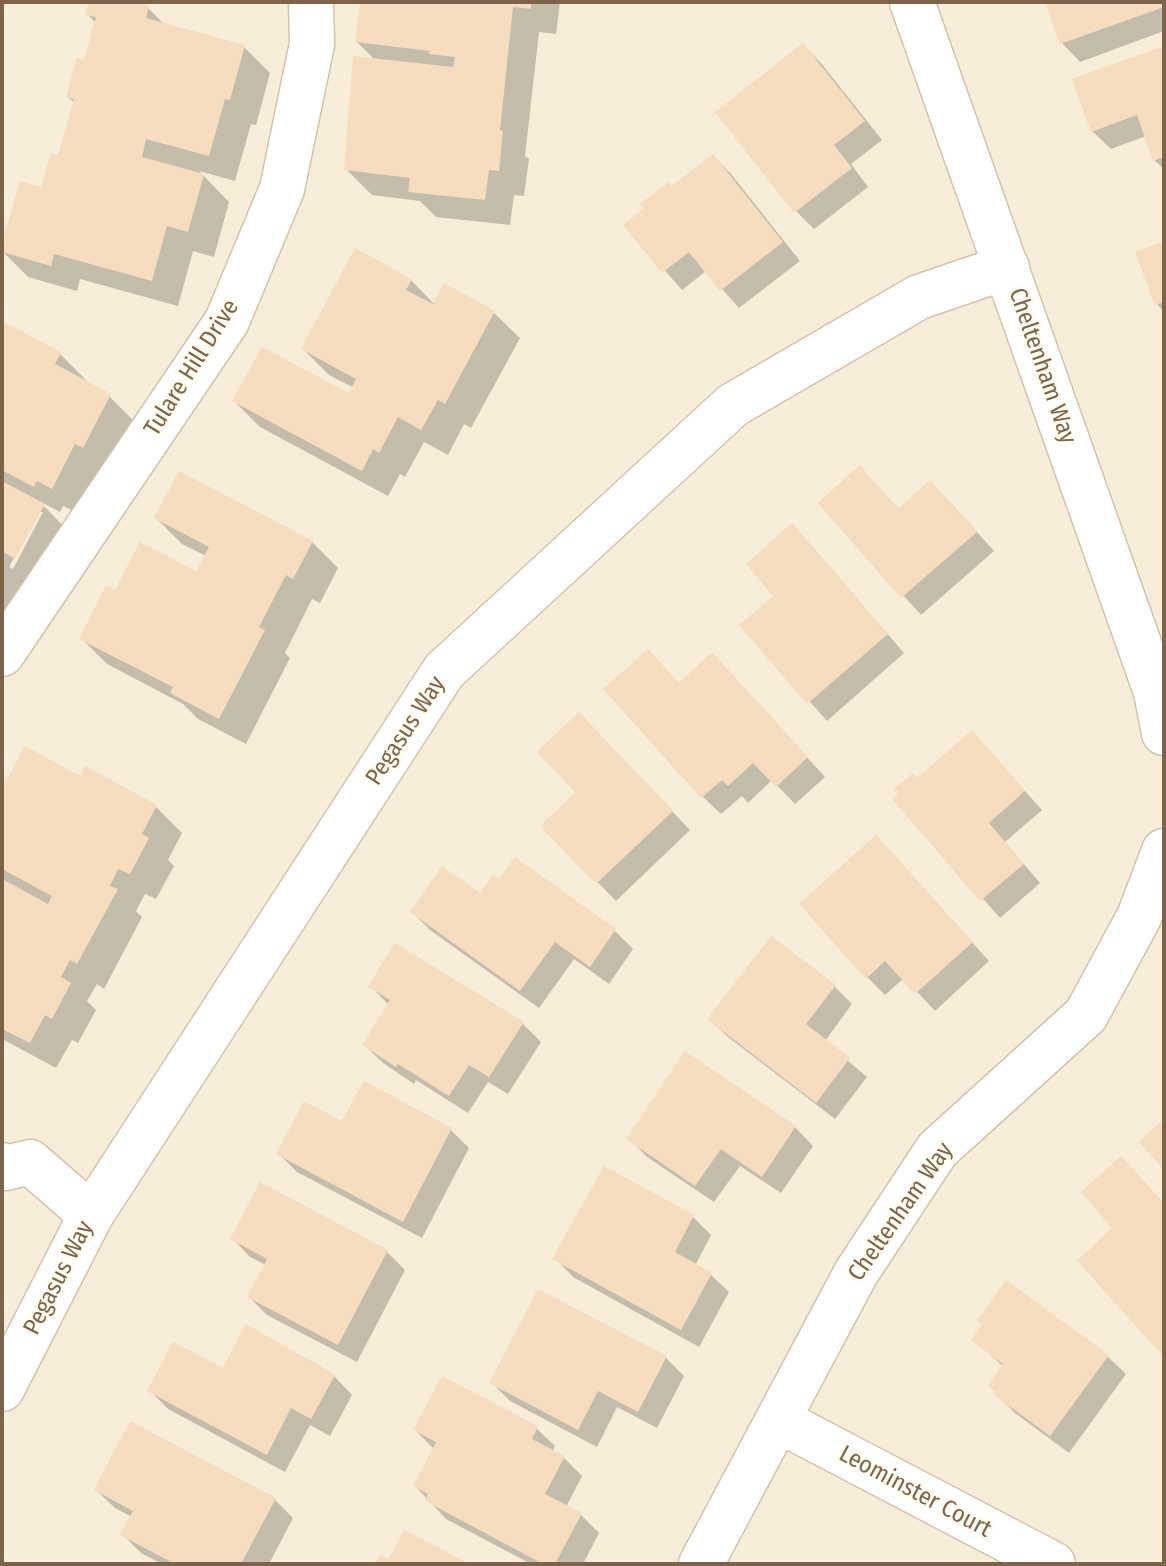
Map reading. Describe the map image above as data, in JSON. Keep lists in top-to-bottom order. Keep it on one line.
{"streets":{"street":["Cheltenham Way","Tulare Hill Drive","Pegasus Way","Leominster Court"]},"crossings":[["Cheltenham Way","Pegasus Way"],["Cheltenham Way","Leominster Court"]]}
